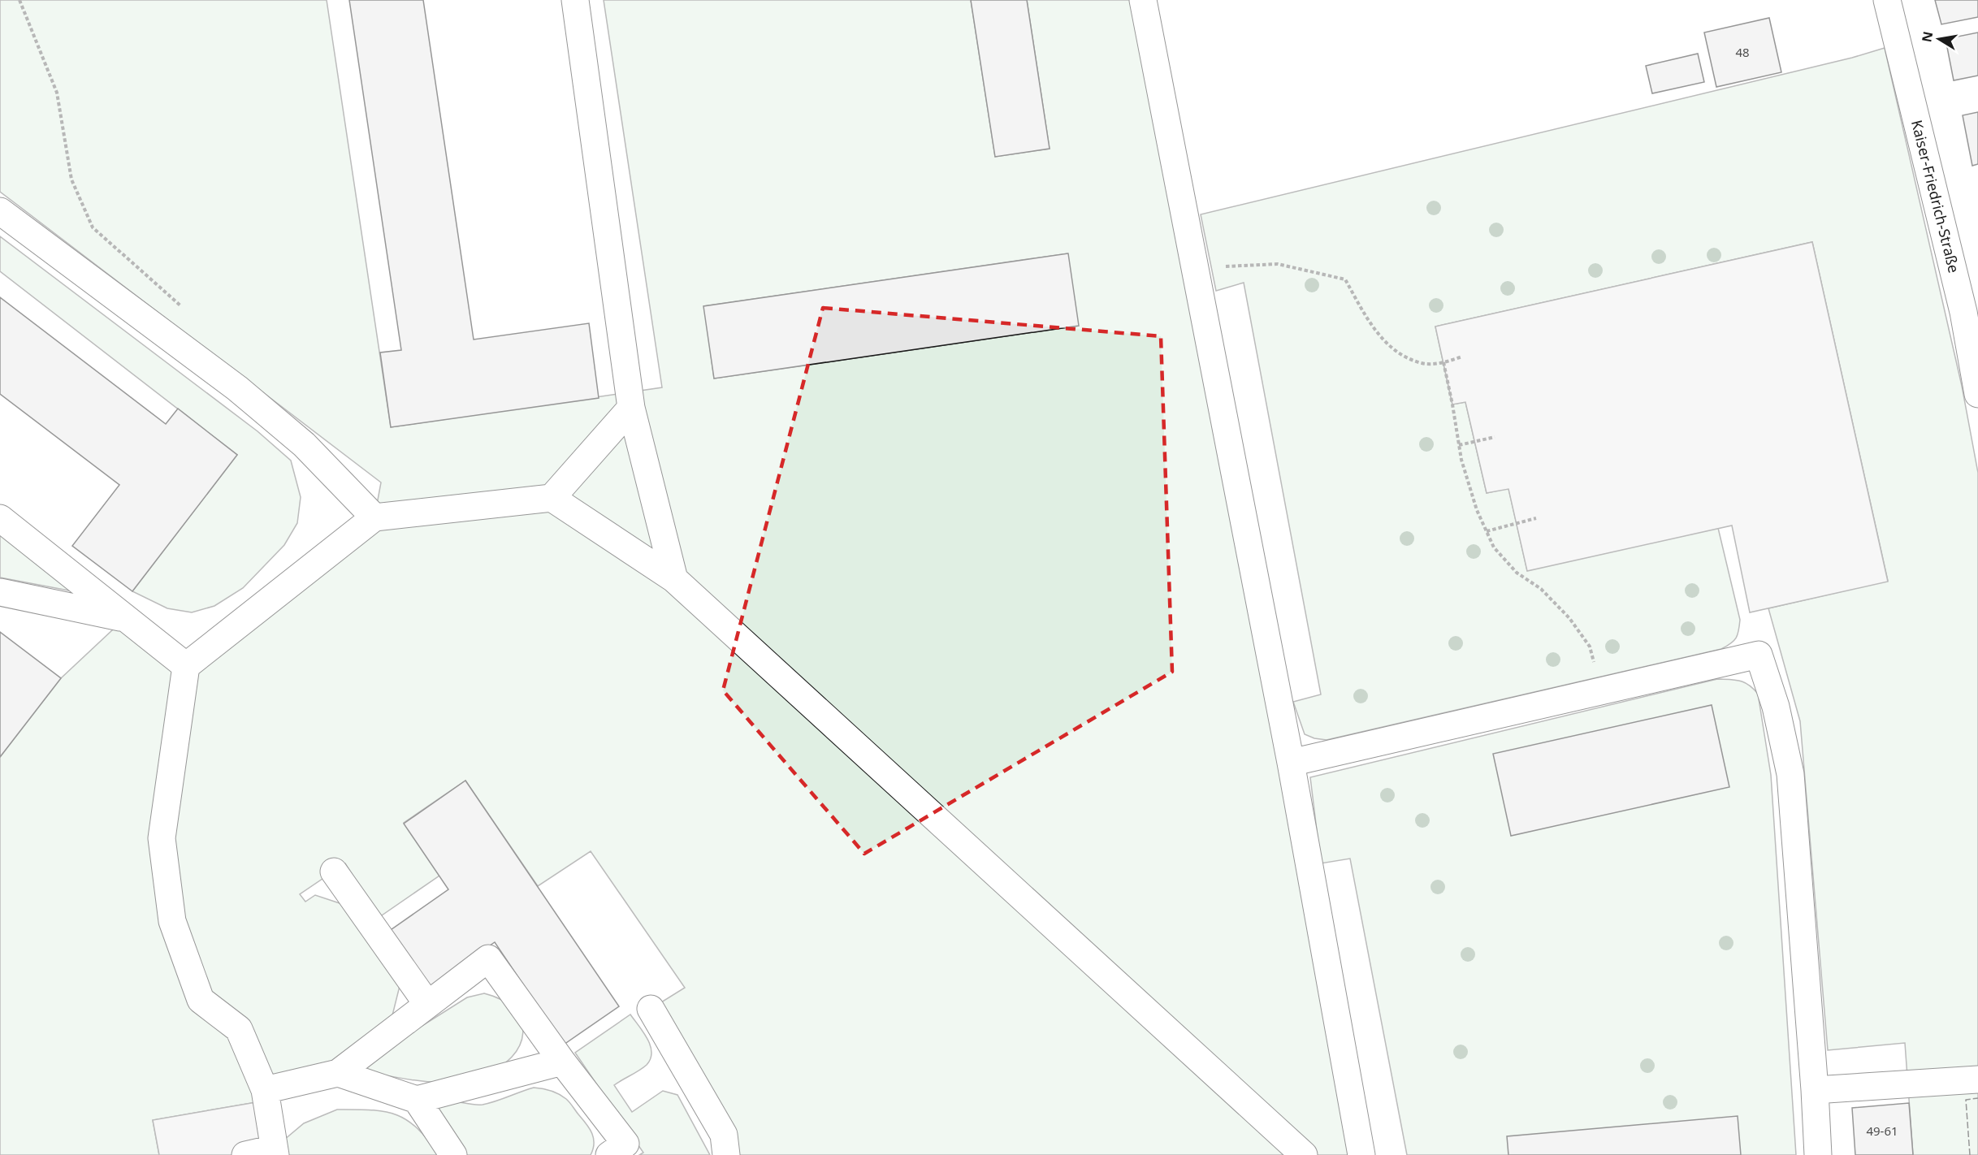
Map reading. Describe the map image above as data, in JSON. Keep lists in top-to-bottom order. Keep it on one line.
{"streets":{"street":["Kaiser-Friedrich-Straße"]},"house_numbers":["48","49-61"],"north":"left"}
